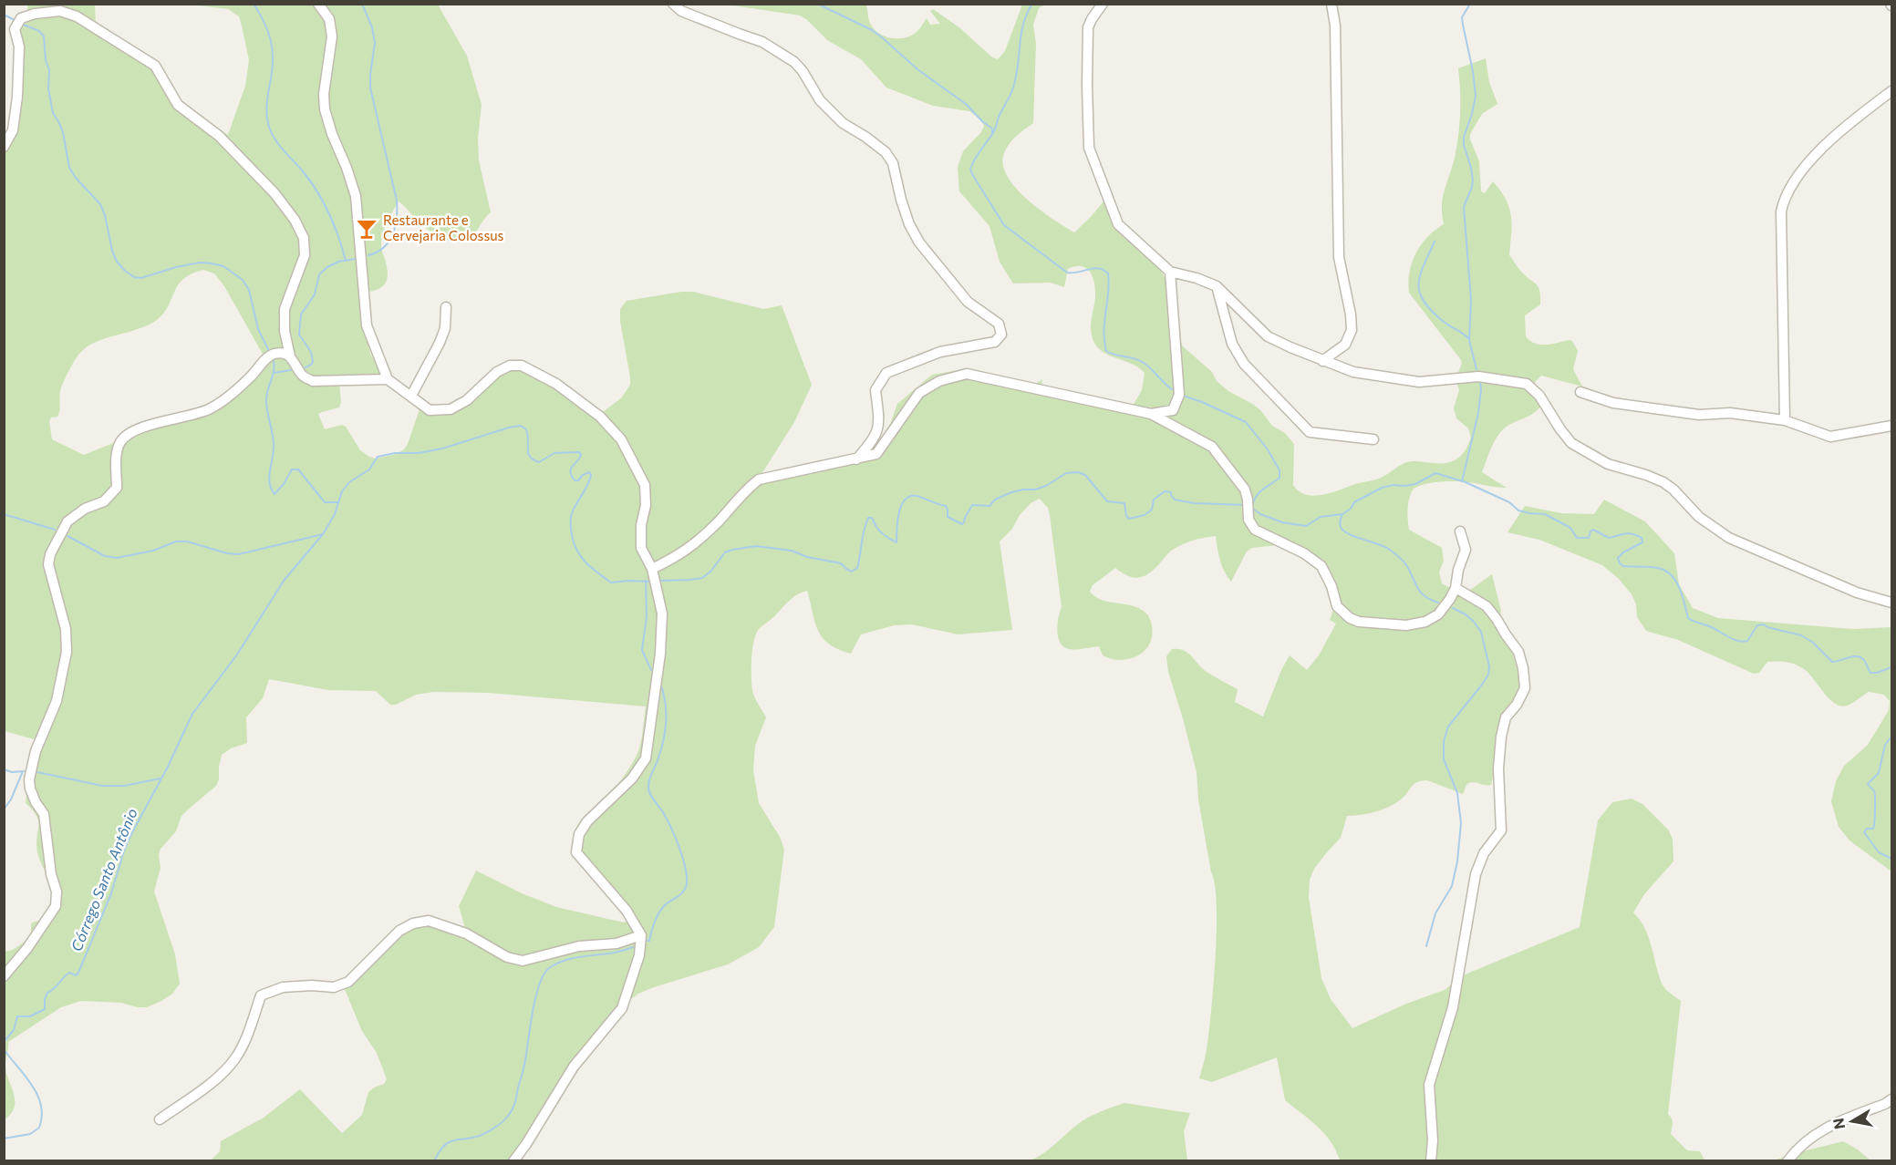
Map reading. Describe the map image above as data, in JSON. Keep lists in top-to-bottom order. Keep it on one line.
{"water":["Córrego Santo Antônio"],"places":{"bar":["Restaurante e Cervejaria Colossus"]},"north":"left"}
